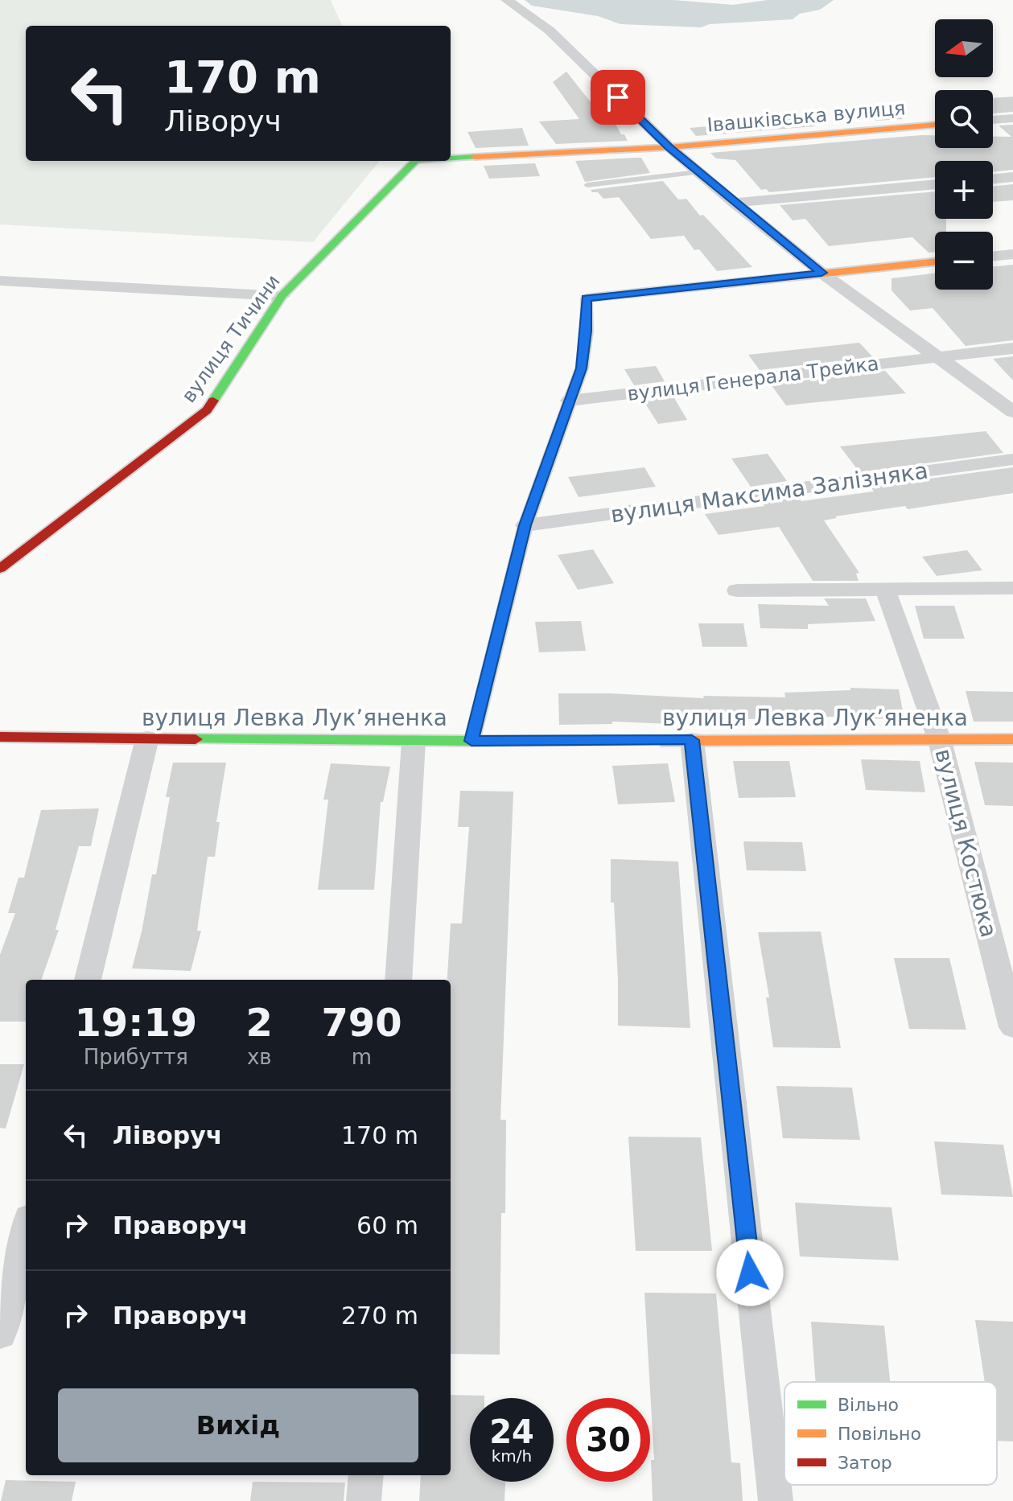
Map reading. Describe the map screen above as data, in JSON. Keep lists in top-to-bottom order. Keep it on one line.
{"streets":{"street":["Івашківська вулиця","вулиця Тичини","вулиця Генерала Трейка","вулиця Максима Залізняка","вулиця Левка Лукʼяненка","вулиця Костюка"]},"crossings":[["вулиця Левка Лукʼяненка","вулиця Костюка"]],"legend":["Вільно","Повільно","Затор"],"north":"left","page":{"map_buttons":["+","−"],"turn":["170 m","Ліворуч"],"eta":["19:19","Прибуття","2","хв","790","m"],"list":[{"name":"Ліворуч","value":"170 m"},{"name":"Праворуч","value":"60 m"},{"name":"Праворуч","value":"270 m"}],"buttons":"Вихід","speed":"24 km/h","limit":"30"}}
